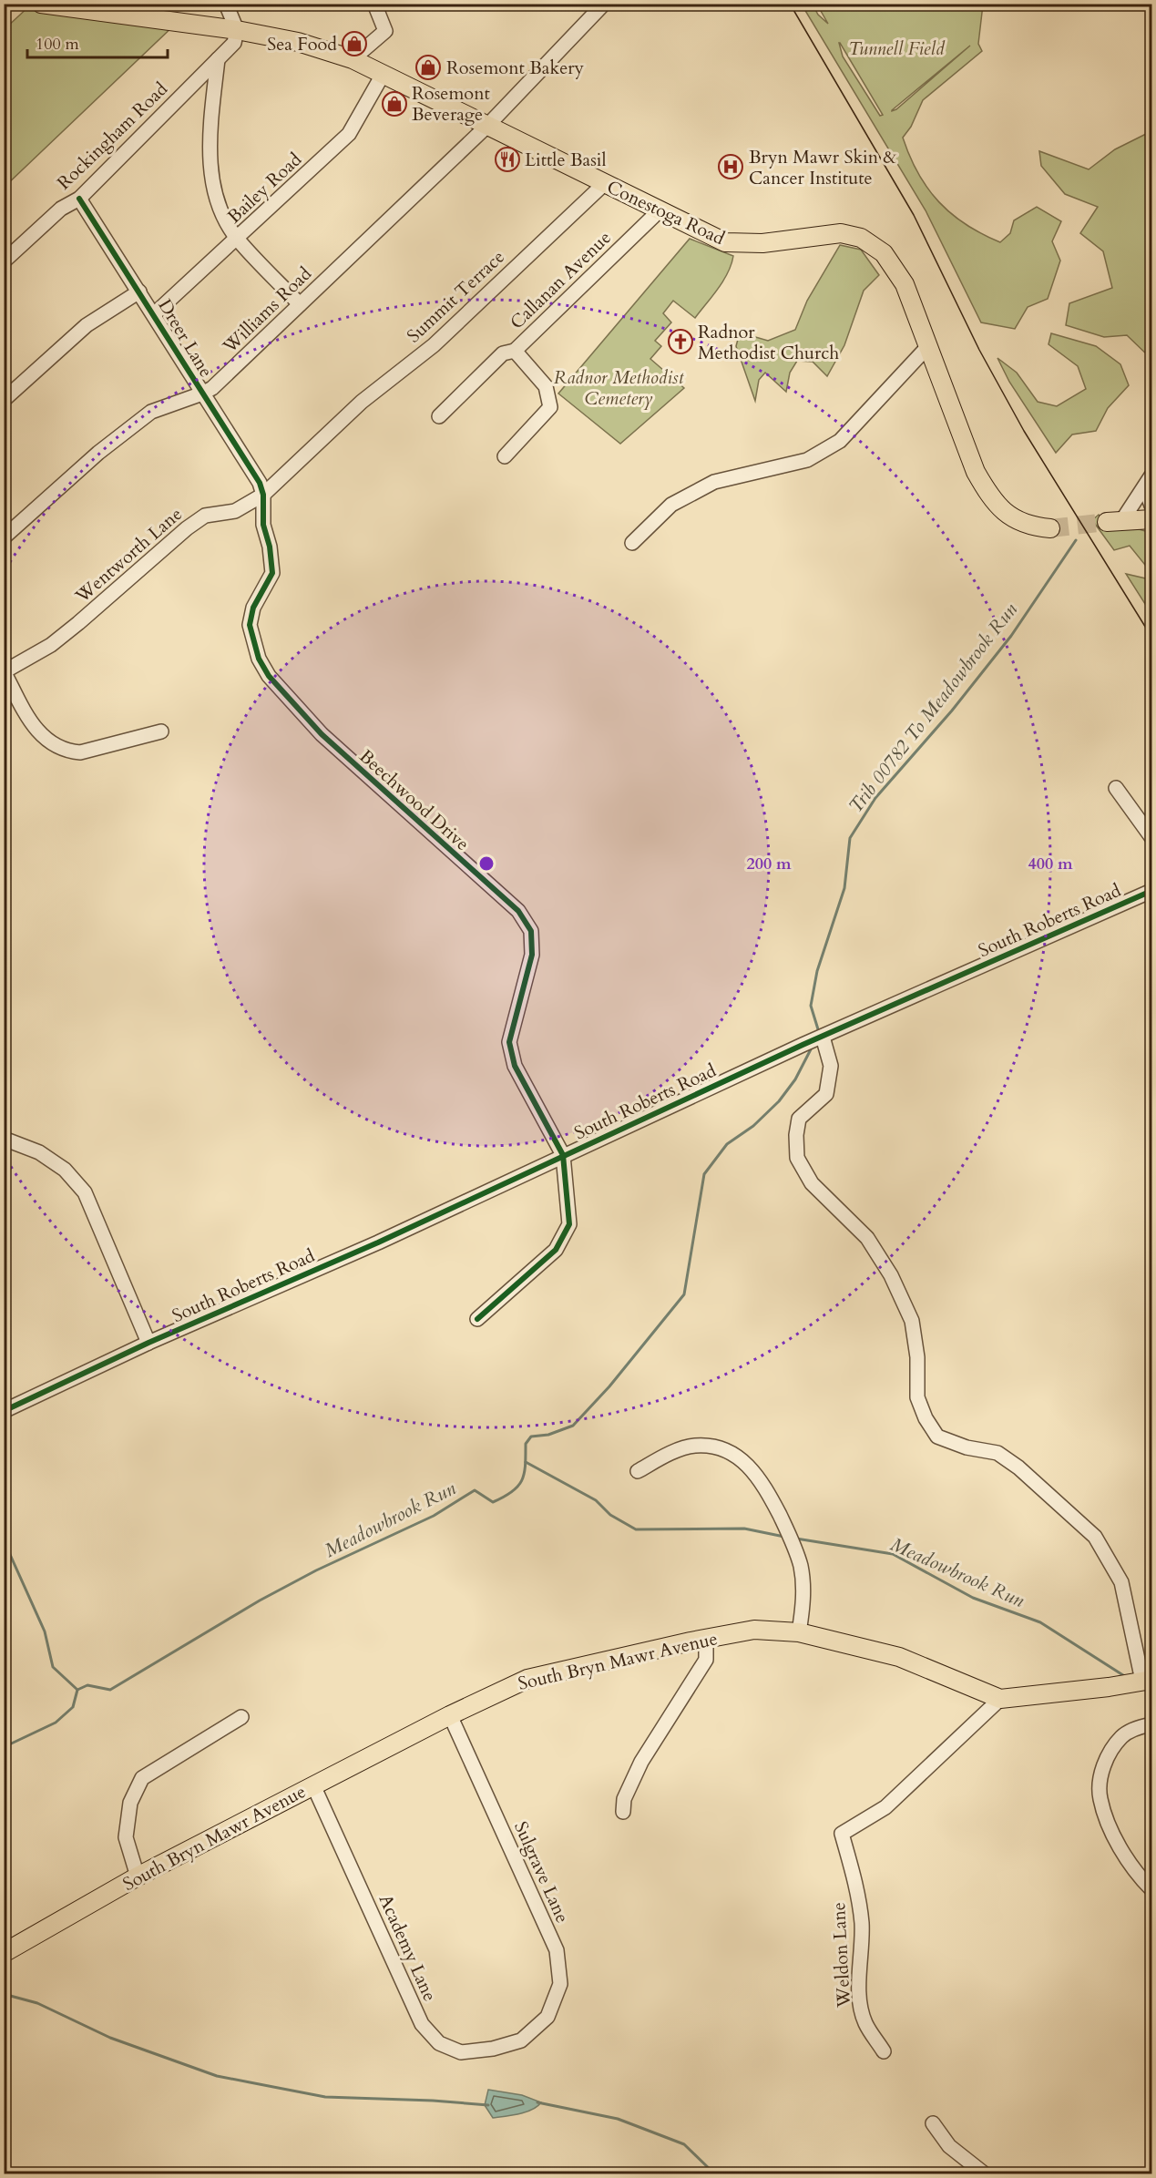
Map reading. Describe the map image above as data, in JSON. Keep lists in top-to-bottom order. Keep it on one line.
{"streets":{"main road":["Conestoga Road","South Bryn Mawr Avenue"],"street":["Rockingham Road","Bailey Road","Callanan Avenue","Summit Terrace","Williams Road","Dreer Lane","Wentworth Lane","Beechwood Drive","South Roberts Road","Sulgrave Lane","Academy Lane","Weldon Lane"]},"crossings":[["Rockingham Road","Conestoga Road"],["Rockingham Road","Dreer Lane"],["Bailey Road","Conestoga Road"],["Bailey Road","Dreer Lane"],["Conestoga Road","Callanan Avenue"],["Conestoga Road","Summit Terrace"],["Conestoga Road","Williams Road"],["Summit Terrace","Wentworth Lane"],["Williams Road","Dreer Lane"],["Dreer Lane","Wentworth Lane"],["Dreer Lane","Beechwood Drive"],["Wentworth Lane","Beechwood Drive"],["Beechwood Drive","South Roberts Road"],["South Bryn Mawr Avenue","Sulgrave Lane"],["South Bryn Mawr Avenue","Academy Lane"],["South Bryn Mawr Avenue","Weldon Lane"],["Sulgrave Lane","Academy Lane"]],"water":["Trib 00782 To Meadowbrook Run","Meadowbrook Run"],"parks":["Tunnell Field","Radnor Methodist Cemetery"],"places":{"shop":["Sea Food","Rosemont Bakery","Rosemont Beverage"],"restaurant":["Little Basil"],"hospital":["Bryn Mawr Skin & Cancer Institute"],"church":["Radnor Methodist Church"]},"scale_bar":"100 m","rings":["200 m","400 m"]}
